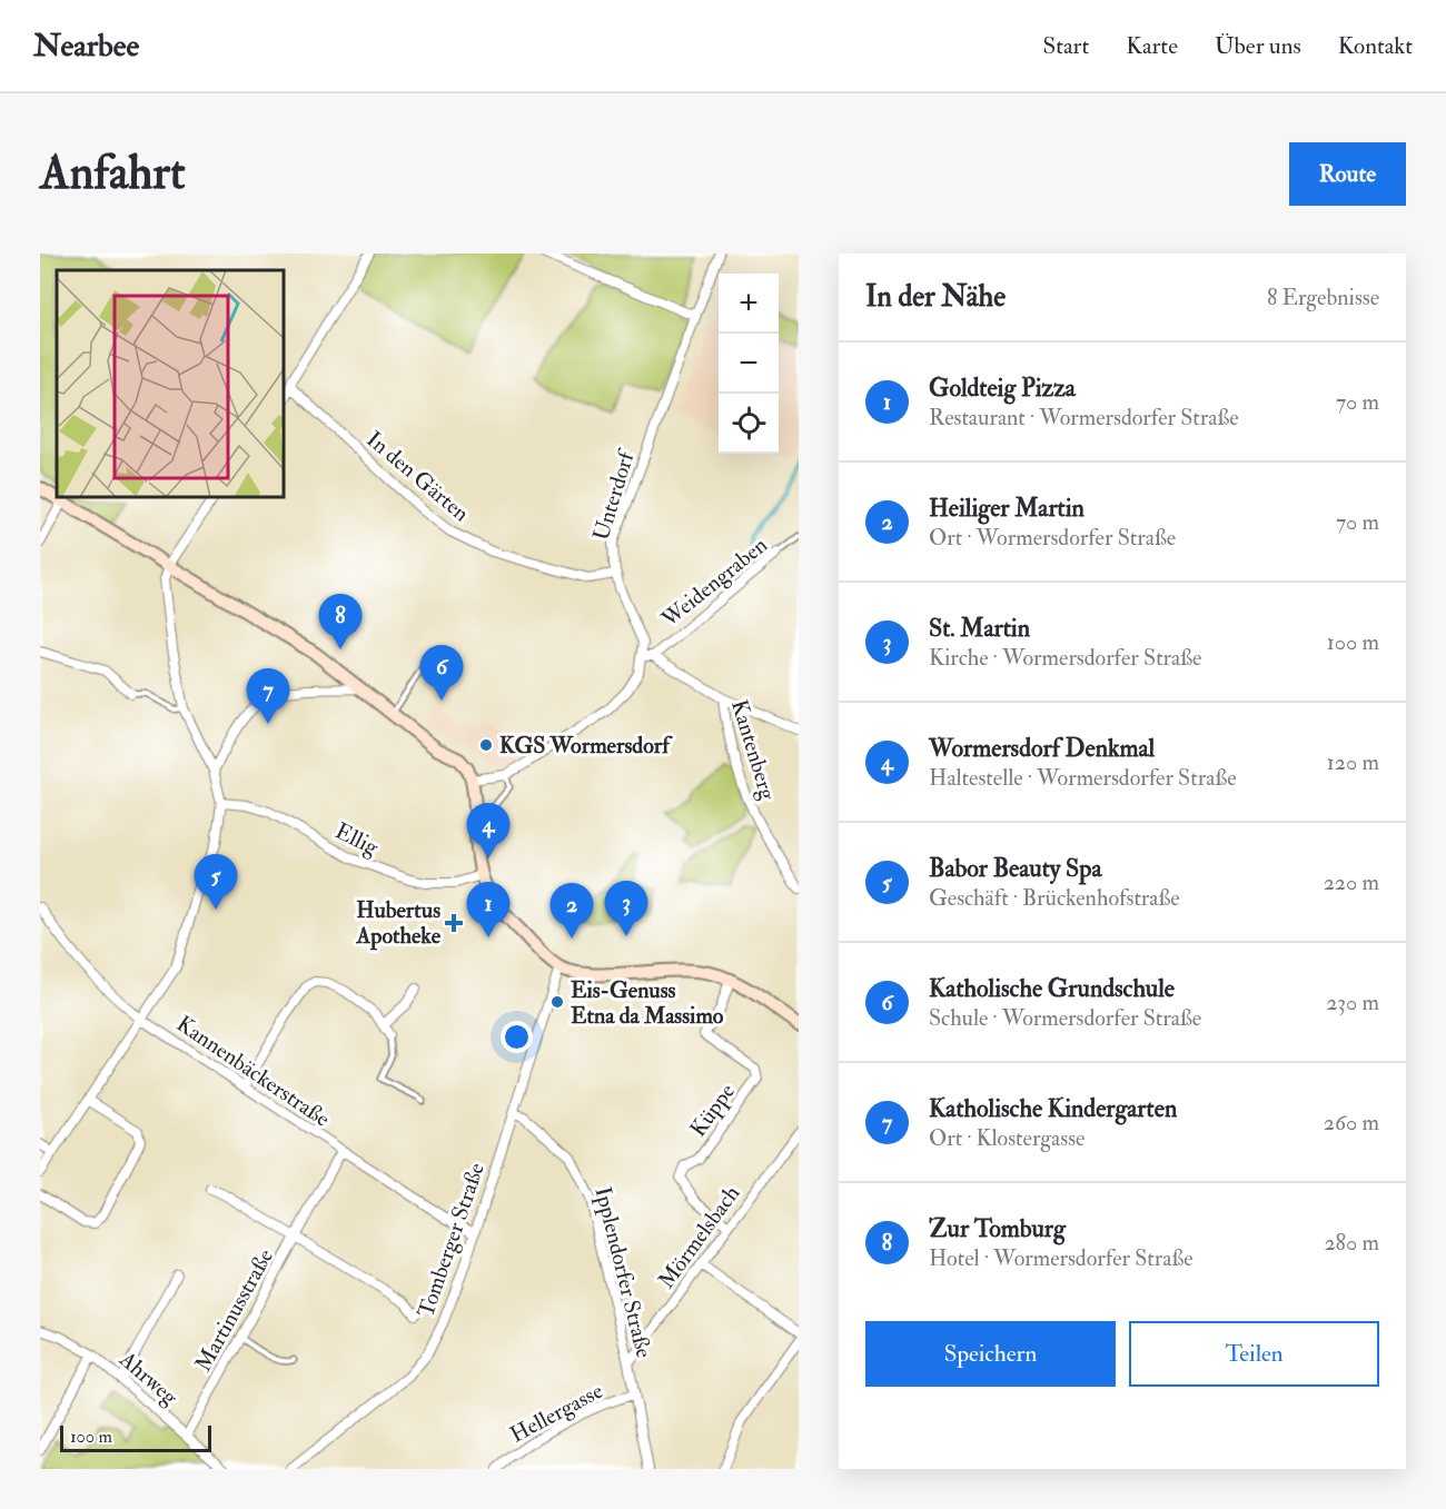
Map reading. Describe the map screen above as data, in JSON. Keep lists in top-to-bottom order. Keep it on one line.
{"streets":{"street":["In den Gärten","Unterdorf","Weidengraben","Kantenberg","Ellig","Kannenbäckerstraße","Küppe","Mörmelsbach","Tomberger Straße","Ipplendorfer Straße","Martinusstraße","Ahrweg","Hellergasse"]},"crossings":[["In den Gärten","Unterdorf"],["Weidengraben","Kantenberg"],["Kannenbäckerstraße","Tomberger Straße"],["Kannenbäckerstraße","Martinusstraße"],["Küppe","Mörmelsbach"],["Mörmelsbach","Ipplendorfer Straße"],["Tomberger Straße","Ipplendorfer Straße"],["Ipplendorfer Straße","Hellergasse"],["Martinusstraße","Ahrweg"]],"places":{"other":["KGS Wormersdorf","Eis-Genuss Etna da Massimo"],"health":["Hubertus Apotheke"]},"scale_bar":"100 m","page":{"header":"Nearbee","nav":["Start","Karte","Über uns","Kontakt"],"buttons":["Route",["Speichern","Teilen"]],"title":"Anfahrt","heading":["In der Nähe","8 Ergebnisse"],"map_buttons":["+","−"],"list":[{"mark":"1","name":"Goldteig Pizza","note":"Restaurant · Wormersdorfer Straße","value":"70 m"},{"mark":"2","name":"Heiliger Martin","note":"Ort · Wormersdorfer Straße","value":"70 m"},{"mark":"3","name":"St. Martin","note":"Kirche · Wormersdorfer Straße","value":"100 m"},{"mark":"4","name":"Wormersdorf Denkmal","note":"Haltestelle · Wormersdorfer Straße","value":"120 m"},{"mark":"5","name":"Babor Beauty Spa","note":"Geschäft · Brückenhofstraße","value":"220 m"},{"mark":"6","name":"Katholische Grundschule","note":"Schule · Wormersdorfer Straße","value":"230 m"},{"mark":"7","name":"Katholische Kindergarten","note":"Ort · Klostergasse","value":"260 m"},{"mark":"8","name":"Zur Tomburg","note":"Hotel · Wormersdorfer Straße","value":"280 m"}],"pins":["8","6","7","4","5","3","1","2"],"scale":"100 m"}}
